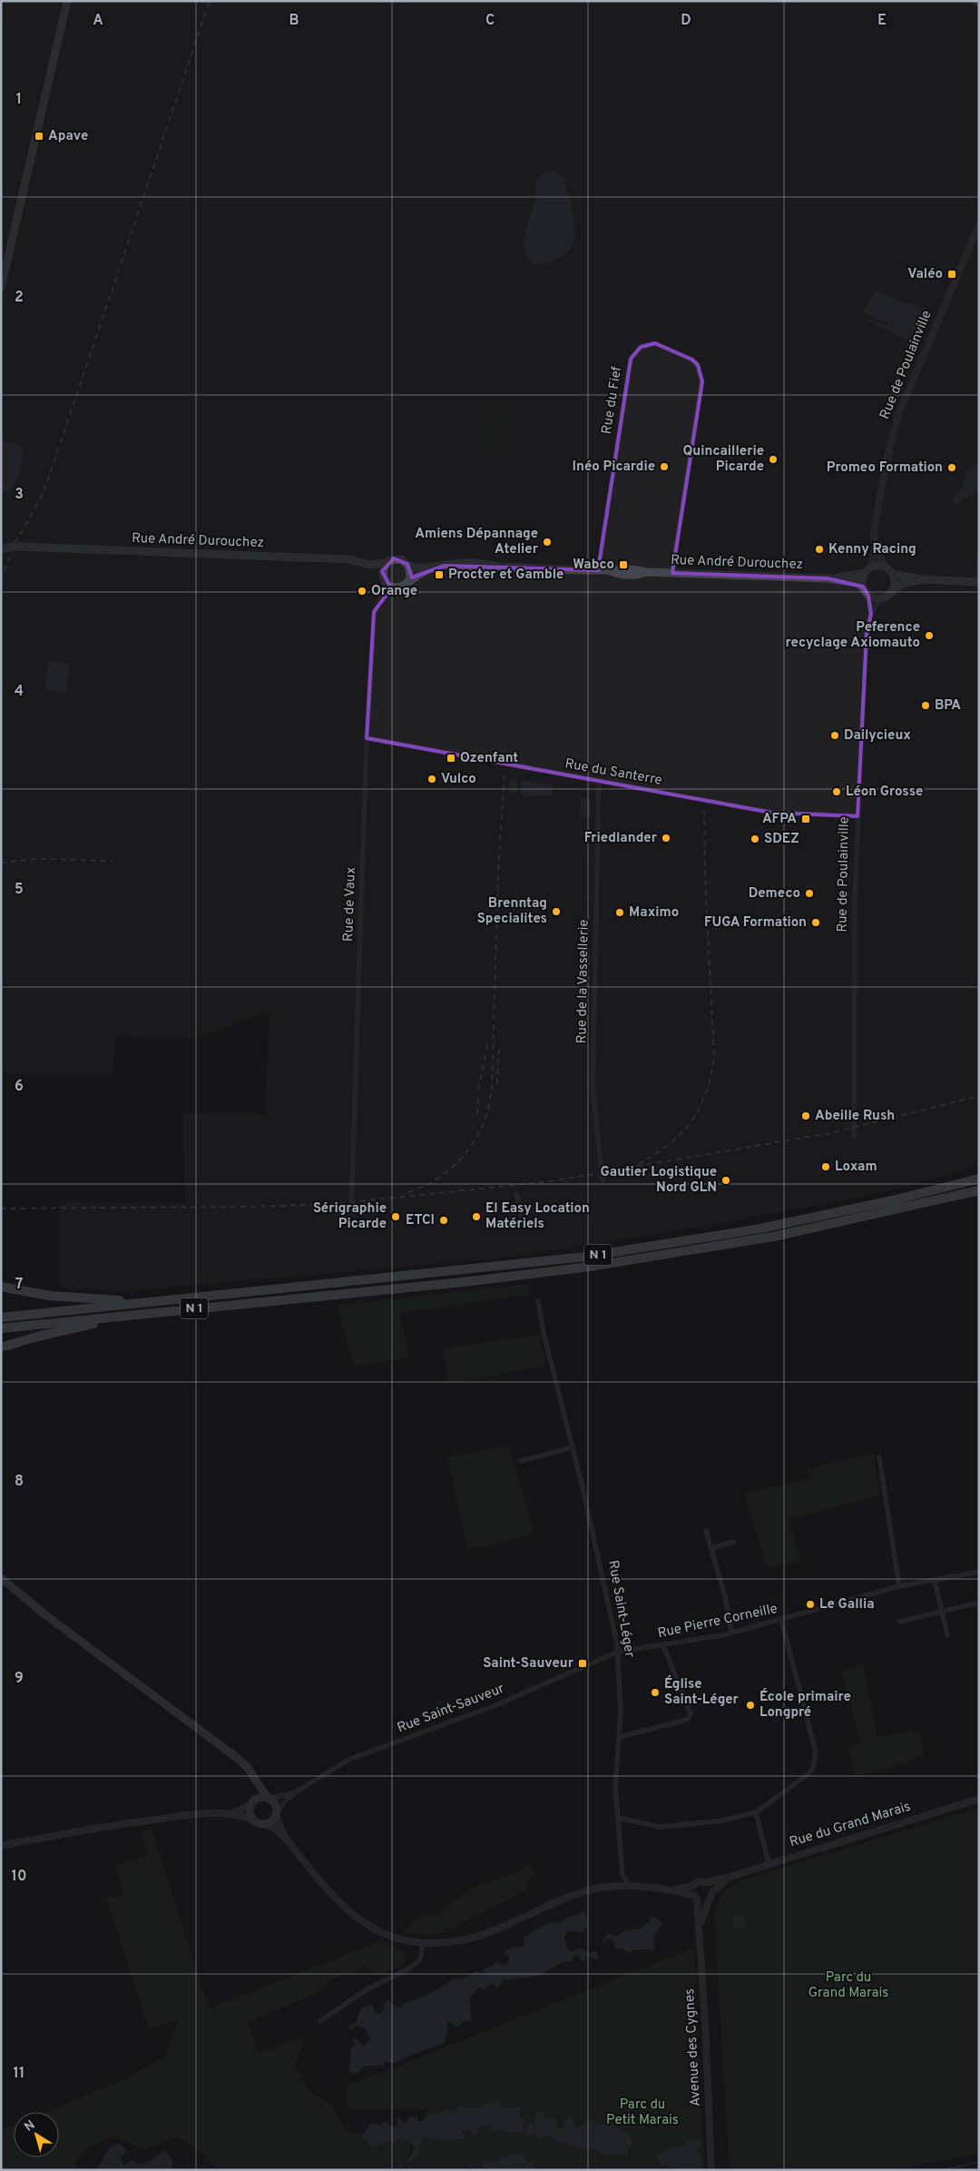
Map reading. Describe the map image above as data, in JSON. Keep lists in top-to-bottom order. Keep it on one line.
{"streets":{"highway":["N 1"],"main road":["Rue André Durouchez"],"street":["Rue de Poulainville","Rue du Fief","Rue du Santerre","Rue de Vaux","Rue de la Vassellerie","Rue Saint-Léger","Rue Pierre Corneille","Rue Saint-Sauveur","Rue du Grand Marais","Avenue des Cygnes"]},"crossings":[["Rue de Poulainville","Rue André Durouchez"],["Rue de Poulainville","Rue du Santerre"],["Rue du Fief","Rue André Durouchez"],["Rue André Durouchez","Rue de Vaux"],["Rue du Santerre","Rue de Vaux"],["Rue du Santerre","Rue de la Vassellerie"],["Rue Saint-Léger","Rue Pierre Corneille"],["Rue Saint-Léger","Rue Saint-Sauveur"],["Rue Pierre Corneille","Rue Saint-Sauveur"],["Rue du Grand Marais","Avenue des Cygnes"]],"parks":["Parc du Grand Marais","Parc du Petit Marais"],"places":{"transit":["Apave","Valéo","Wabco","Procter et Gamble","Ozenfant","AFPA","Saint-Sauveur"],"other":["Quincaillerie Picarde","Inéo Picardie","Promeo Formation","Amiens Dépannage Atelier","Kenny Racing","Orange","Peference recyclage Axiomauto","BPA","Dailycieux","Vulco","Léon Grosse","Friedlander","SDEZ","Demeco","Brenntag Specialites","Maximo","FUGA Formation","Abeille Rush","Loxam","Gautier Logistique Nord GLN","Sérigraphie Picarde","El Easy Location Matériels","ETCI","Le Gallia","Église Saint-Léger","École primaire Longpré"]},"north":"top left","grid":{"columns":["A","B","C","D","E"],"rows":["1","2","3","4","5","6","7","8","9","10","11"]}}
